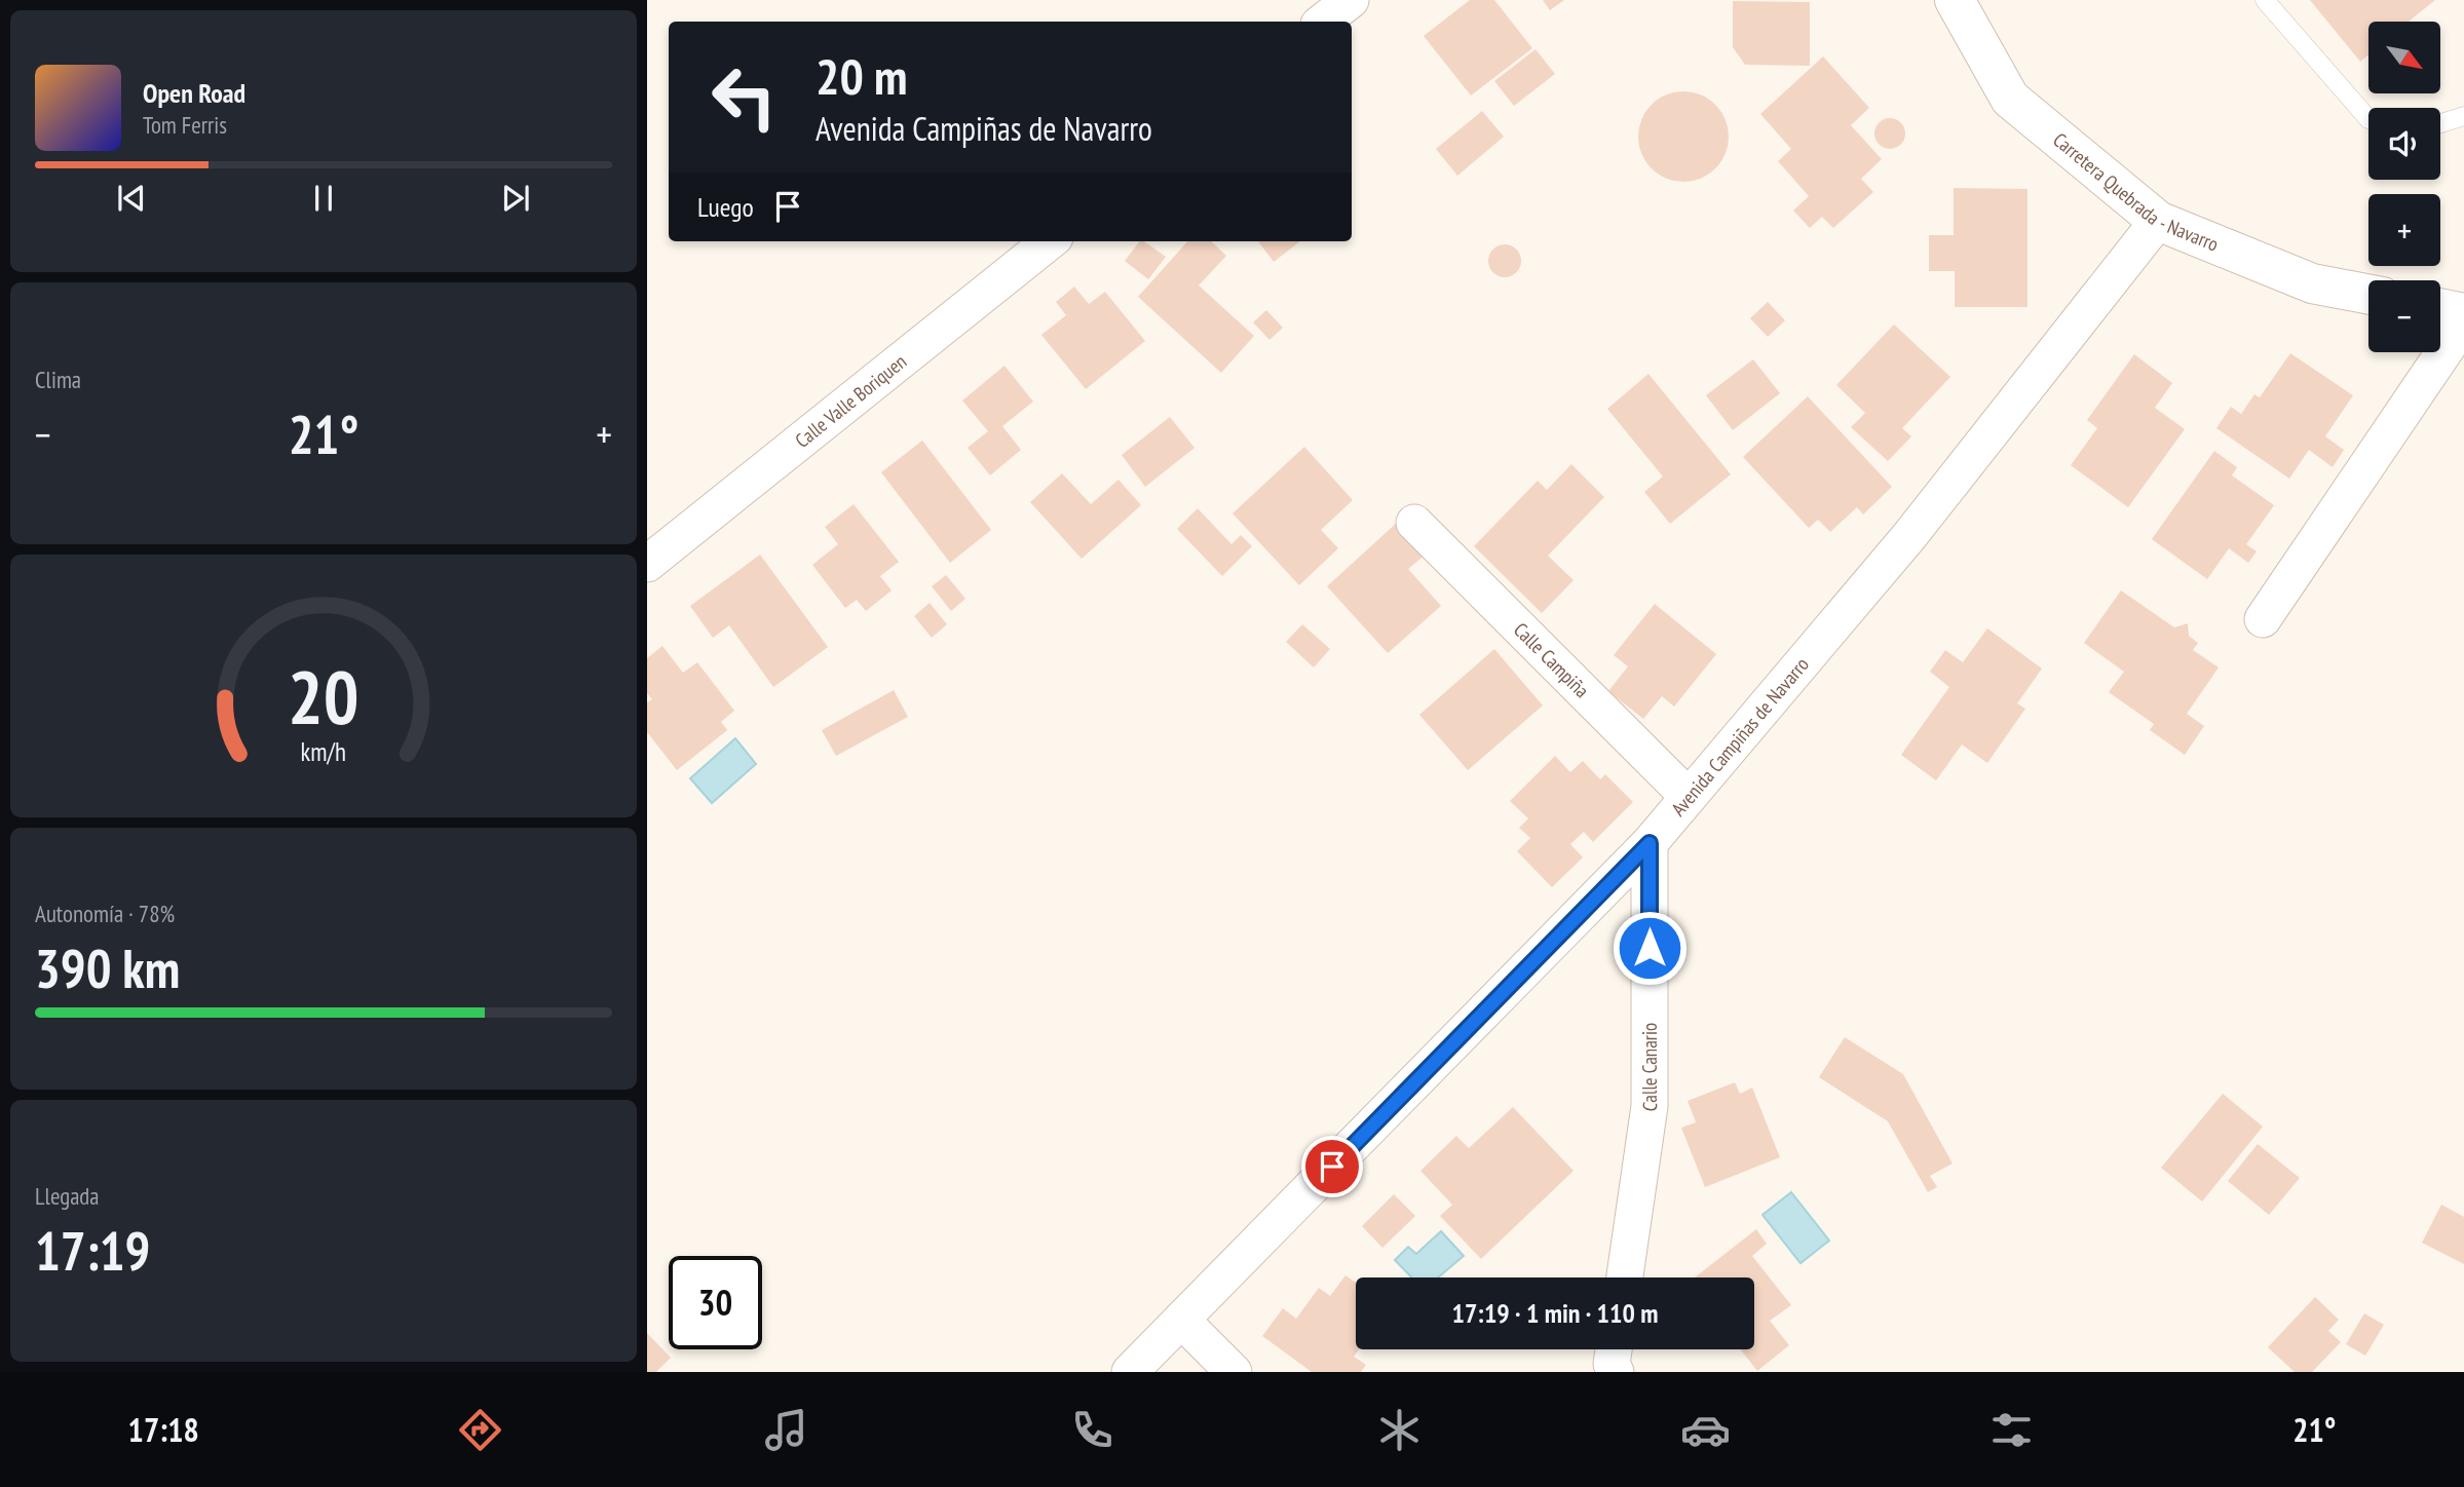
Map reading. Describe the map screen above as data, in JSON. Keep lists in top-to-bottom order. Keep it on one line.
{"streets":{"street":["Carretera Quebrada - Navarro","Calle Valle Boriquen","Calle Campiña","Avenida Campiñas de Navarro","Calle Canario"]},"crossings":[["Carretera Quebrada - Navarro","Avenida Campiñas de Navarro"],["Calle Campiña","Avenida Campiñas de Navarro"],["Avenida Campiñas de Navarro","Calle Canario"]],"north":"bottom right","page":{"map_buttons":["+","−"],"turn":["20 m","Avenida Campiñas de Navarro"],"song":["Open Road","Tom Ferris"],"then":"Luego","tile":["Clima",["Autonomía · 78%","390 km"],["Llegada","17:19"]],"heat":["−","21°","+"],"limit":"30","trip":"17:19 · 1 min · 110 m","tabs":["17:18","21°"],"gauge":["20","km/h"]}}
